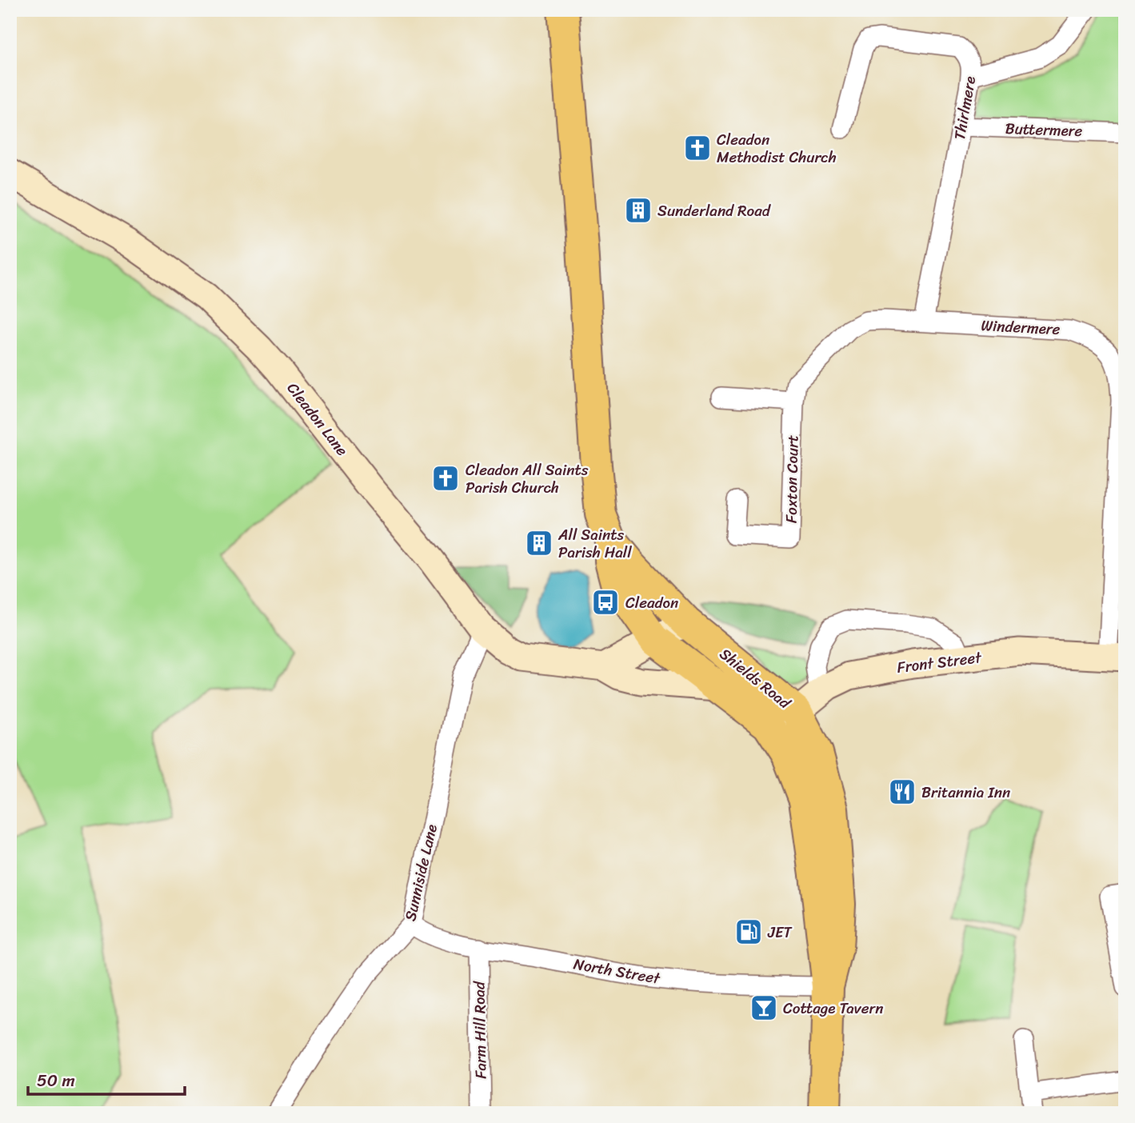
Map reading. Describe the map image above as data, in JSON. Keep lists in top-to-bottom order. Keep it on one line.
{"streets":{"highway":["Shields Road"],"street":["Thirlmere","Buttermere","Windermere","Cleadon Lane","Foxton Court","Front Street","Sunniside Lane","North Street","Farm Hill Road"]},"crossings":[["Thirlmere","Buttermere"],["Thirlmere","Windermere"],["Windermere","Foxton Court"],["Windermere","Front Street"],["Cleadon Lane","Shields Road"],["Cleadon Lane","Sunniside Lane"],["Front Street","Shields Road"],["Shields Road","North Street"],["Sunniside Lane","North Street"],["North Street","Farm Hill Road"]],"places":{"church":["Cleadon Methodist Church","Cleadon All Saints Parish Church"],"building":["Sunderland Road","All Saints Parish Hall"],"bus stop":["Cleadon"],"restaurant":["Britannia Inn"],"fuel station":["JET"],"bar":["Cottage Tavern"]},"scale_bar":"50 m"}
